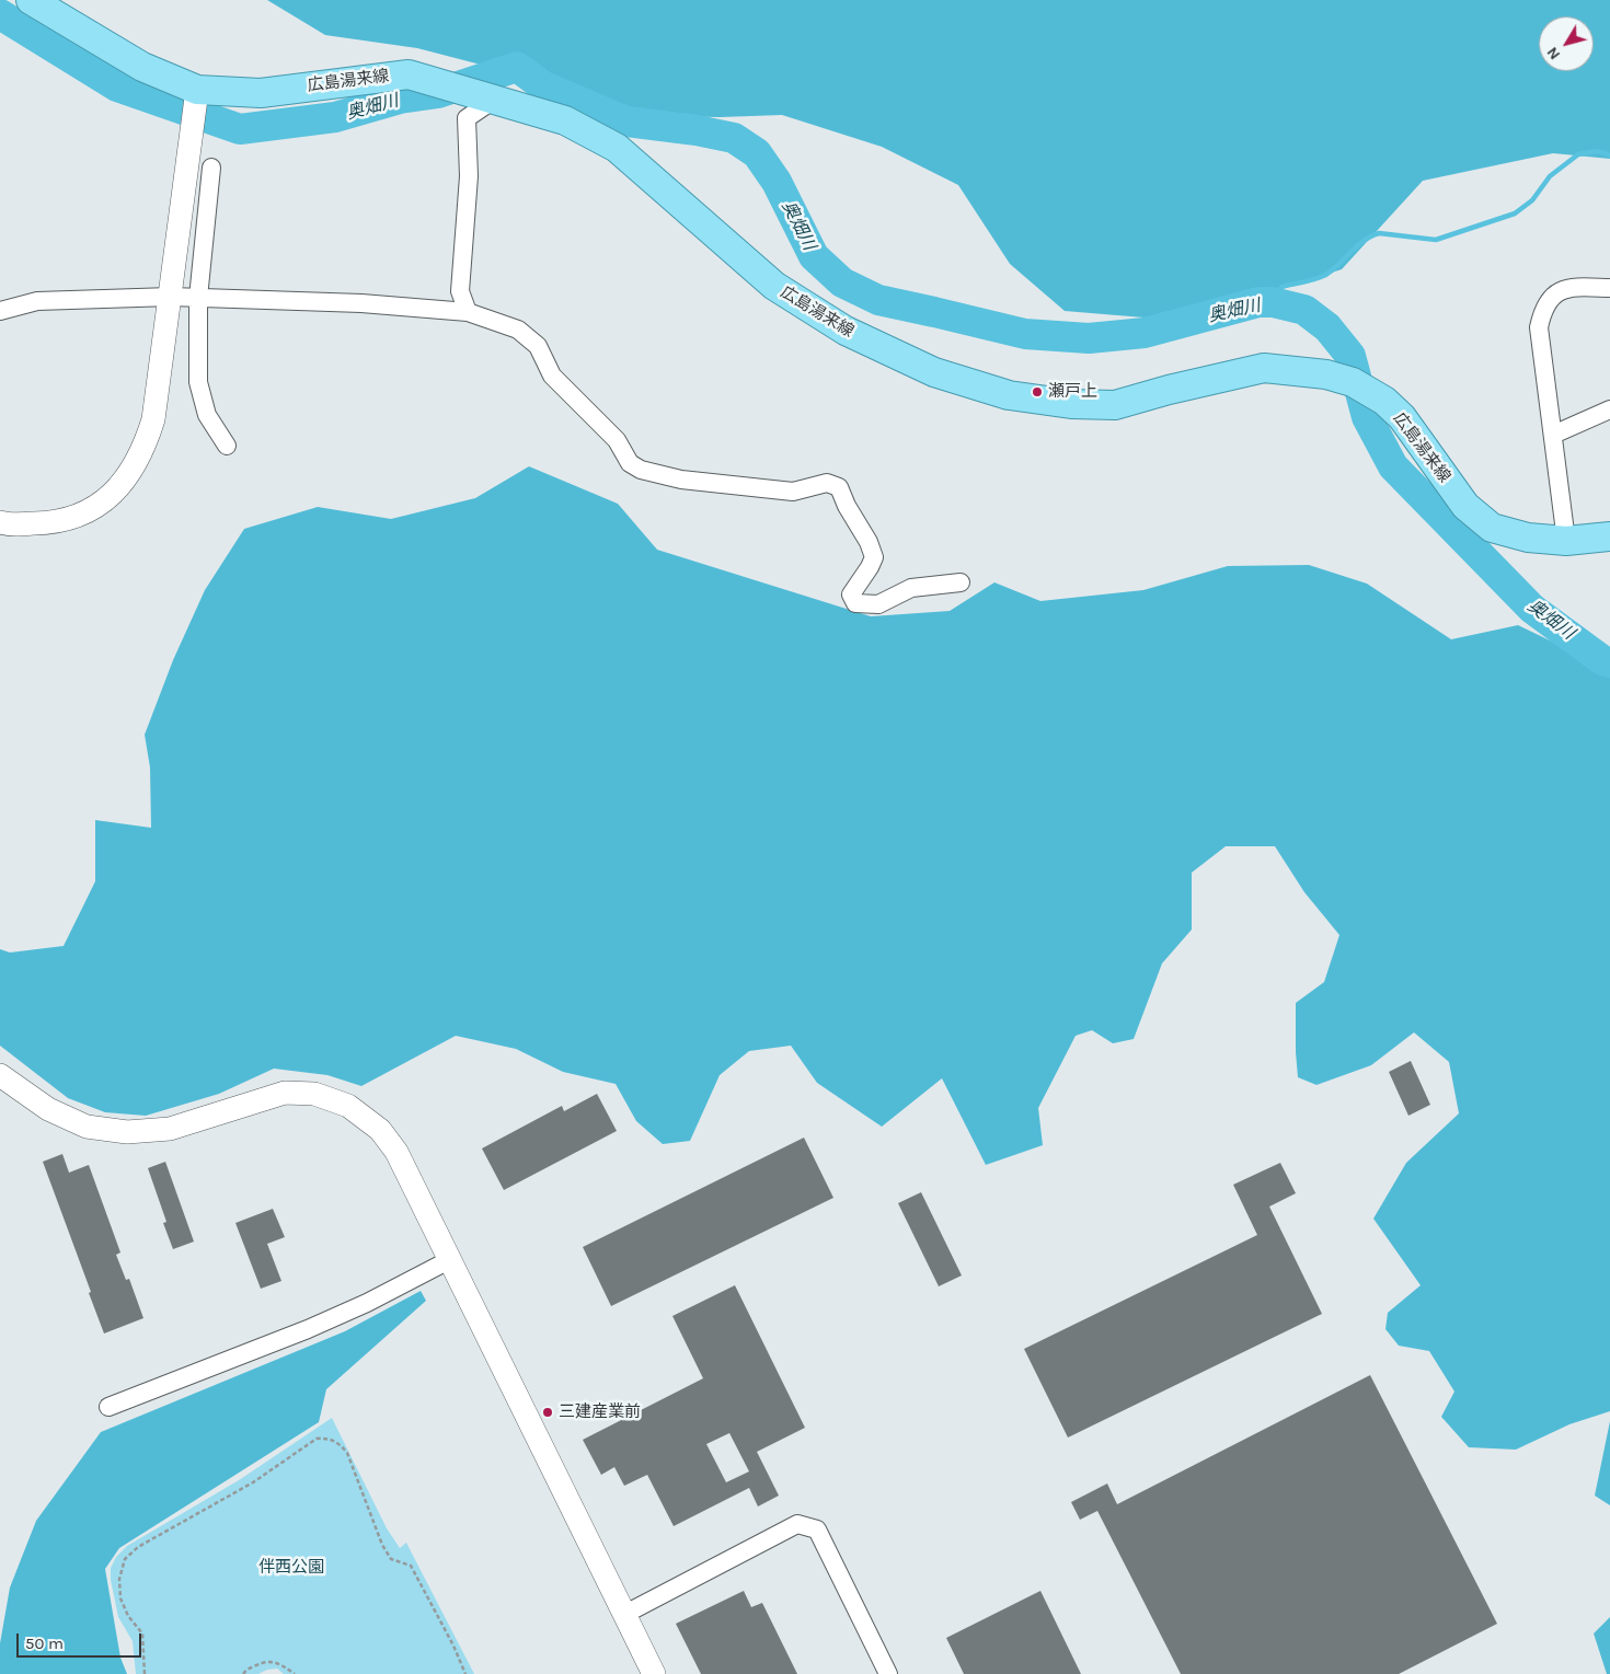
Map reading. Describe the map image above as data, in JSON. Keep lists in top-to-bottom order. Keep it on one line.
{"streets":{"main road":["広島湯来線"]},"water":["奥畑川"],"parks":["伴西公園"],"places":["瀬戸上","三建産業前"],"scale_bar":"50 m","north":"bottom left"}
